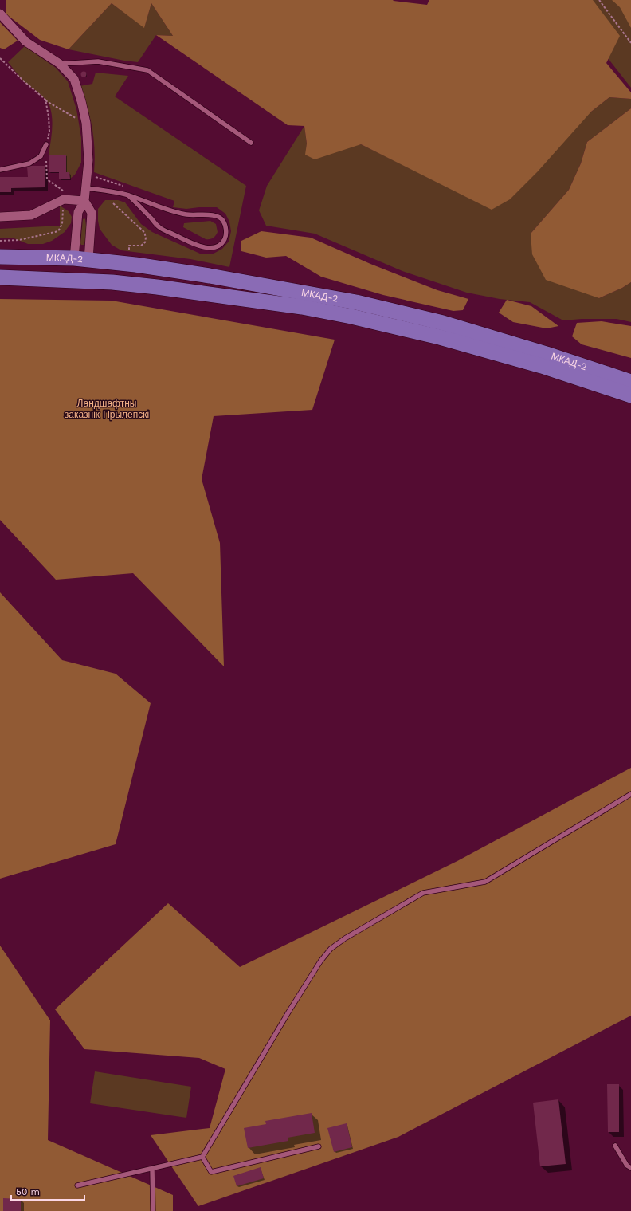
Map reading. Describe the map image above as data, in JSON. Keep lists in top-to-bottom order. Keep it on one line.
{"streets":{"highway":["МКАД-2"]},"parks":["Ландшафтны заказнік Прылепскі"],"scale_bar":"50 m"}
